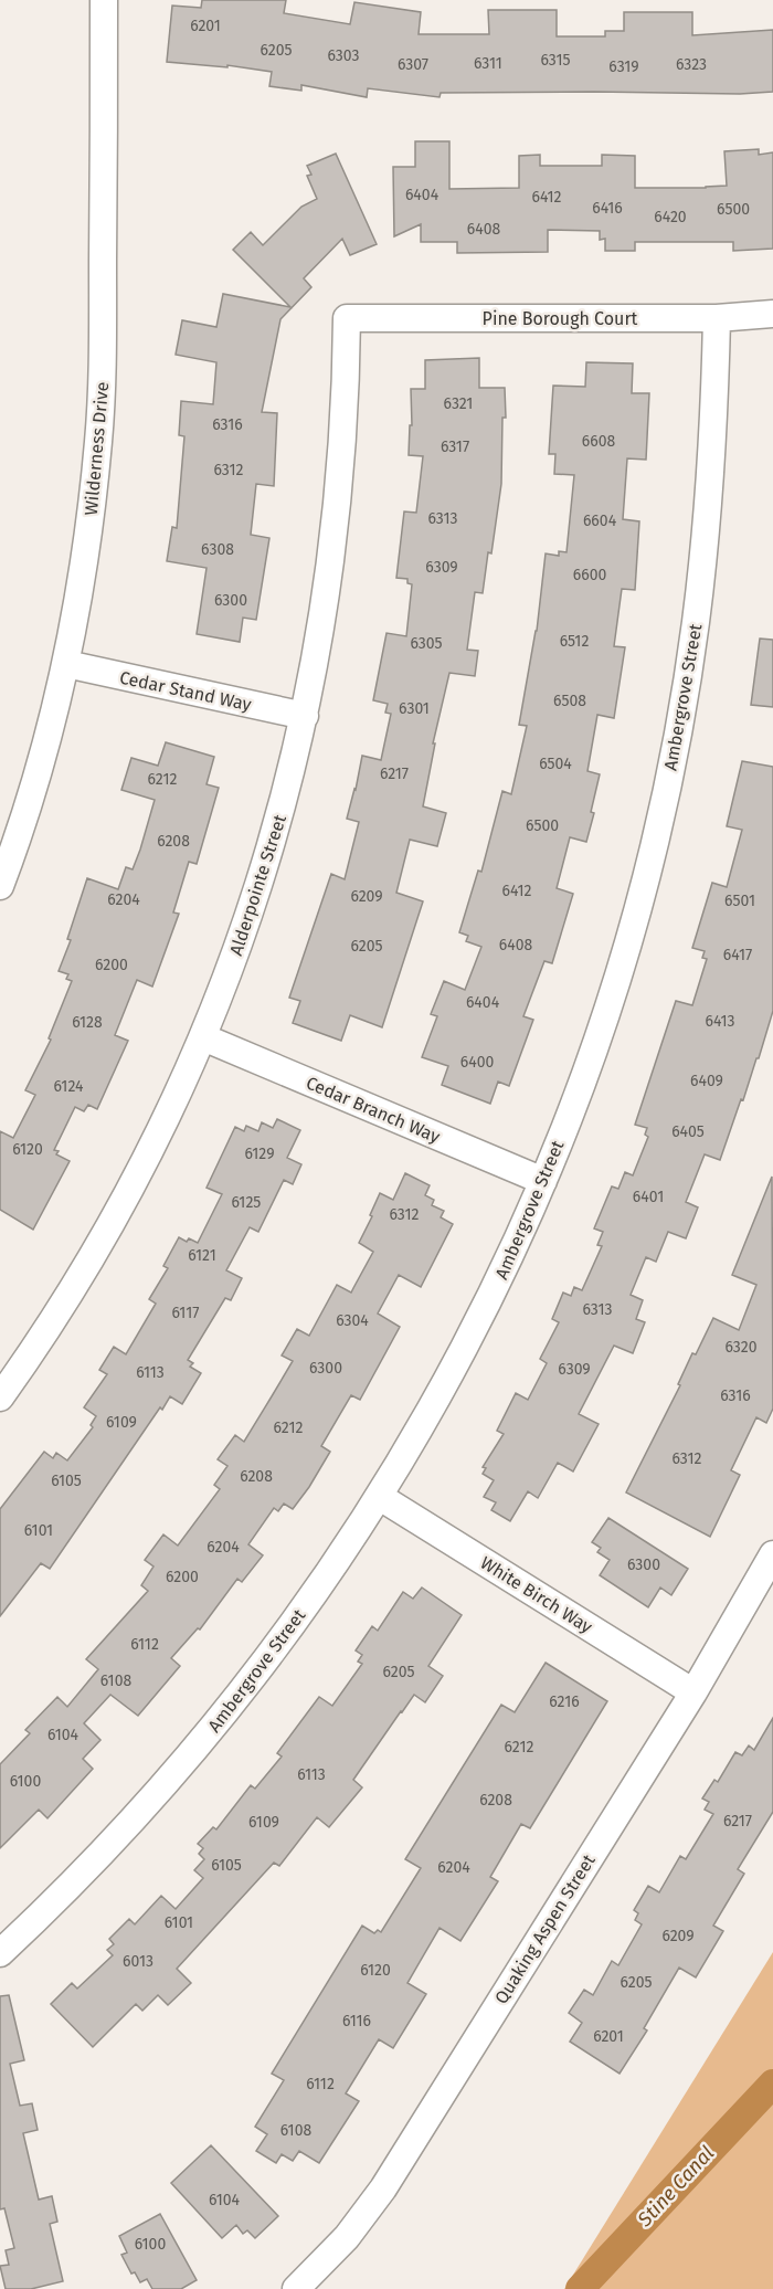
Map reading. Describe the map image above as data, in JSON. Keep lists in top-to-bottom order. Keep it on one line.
{"streets":{"street":["Pine Borough Court","Wilderness Drive","Cedar Stand Way","Ambergrove Street","Alderpointe Street","Cedar Branch Way","White Birch Way","Quaking Aspen Street"]},"crossings":[["Pine Borough Court","Ambergrove Street"],["Pine Borough Court","Alderpointe Street"],["Wilderness Drive","Cedar Stand Way"],["Cedar Stand Way","Alderpointe Street"],["Ambergrove Street","Cedar Branch Way"],["Ambergrove Street","White Birch Way"],["Alderpointe Street","Cedar Branch Way"],["White Birch Way","Quaking Aspen Street"]],"water":["Stine Canal"],"house_numbers":["6201","6205","6303","6315","6311","6307","6323","6319","6404","6412","6416","6500","6420","6408","6321","6316","6608","6317","6312","6313","6604","6308","6309","6600","6300","6512","6305","6508","6301","6504","6217","6212","6500","6208","6412","6209","6204","6501","6408","6205","6417","6200","6404","6413","6128","6400","6409","6124","6405","6120","6129","6401","6125","6312","6121","6313","6117","6304","6320","6300","6309","6113","6316","6109","6212","6312","6208","6105","6101","6204","6300","6200","6112","6205","6108","6216","6104","6212","6113","6100","6208","6217","6109","6105","6204","6101","6209","6013","6120","6205","6116","6201","6112","6108","6104","6100"]}
